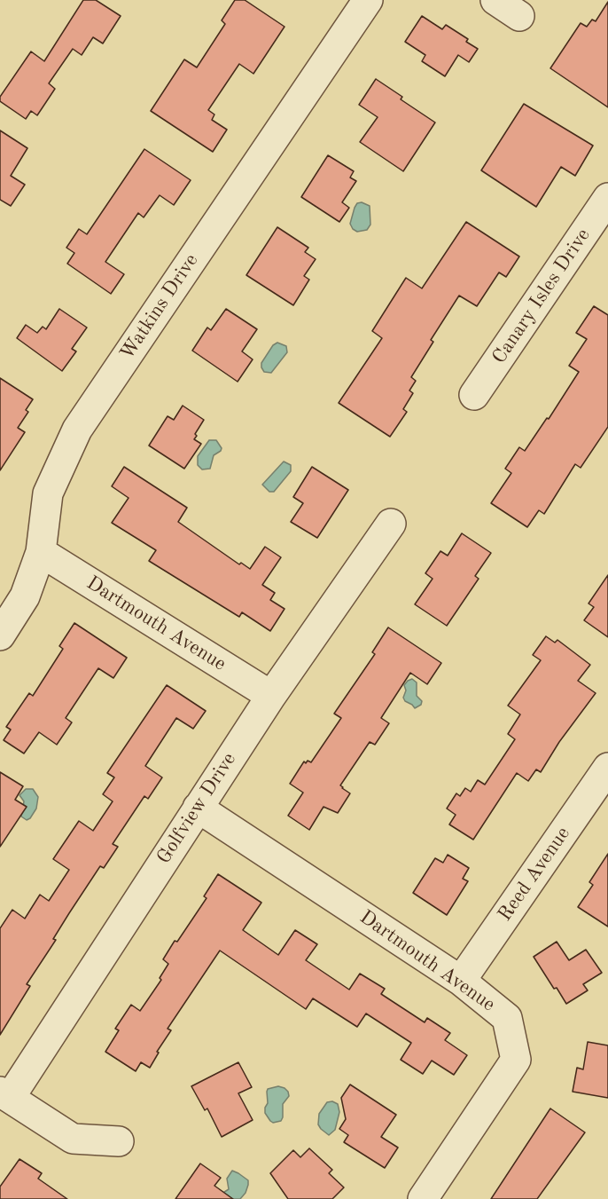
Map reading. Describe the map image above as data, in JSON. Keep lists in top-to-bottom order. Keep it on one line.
{"streets":{"street":["Canary Isles Drive","Watkins Drive","Dartmouth Avenue","Golfview Drive","Reed Avenue"]},"crossings":[["Watkins Drive","Dartmouth Avenue"],["Dartmouth Avenue","Golfview Drive"],["Dartmouth Avenue","Reed Avenue"]]}
